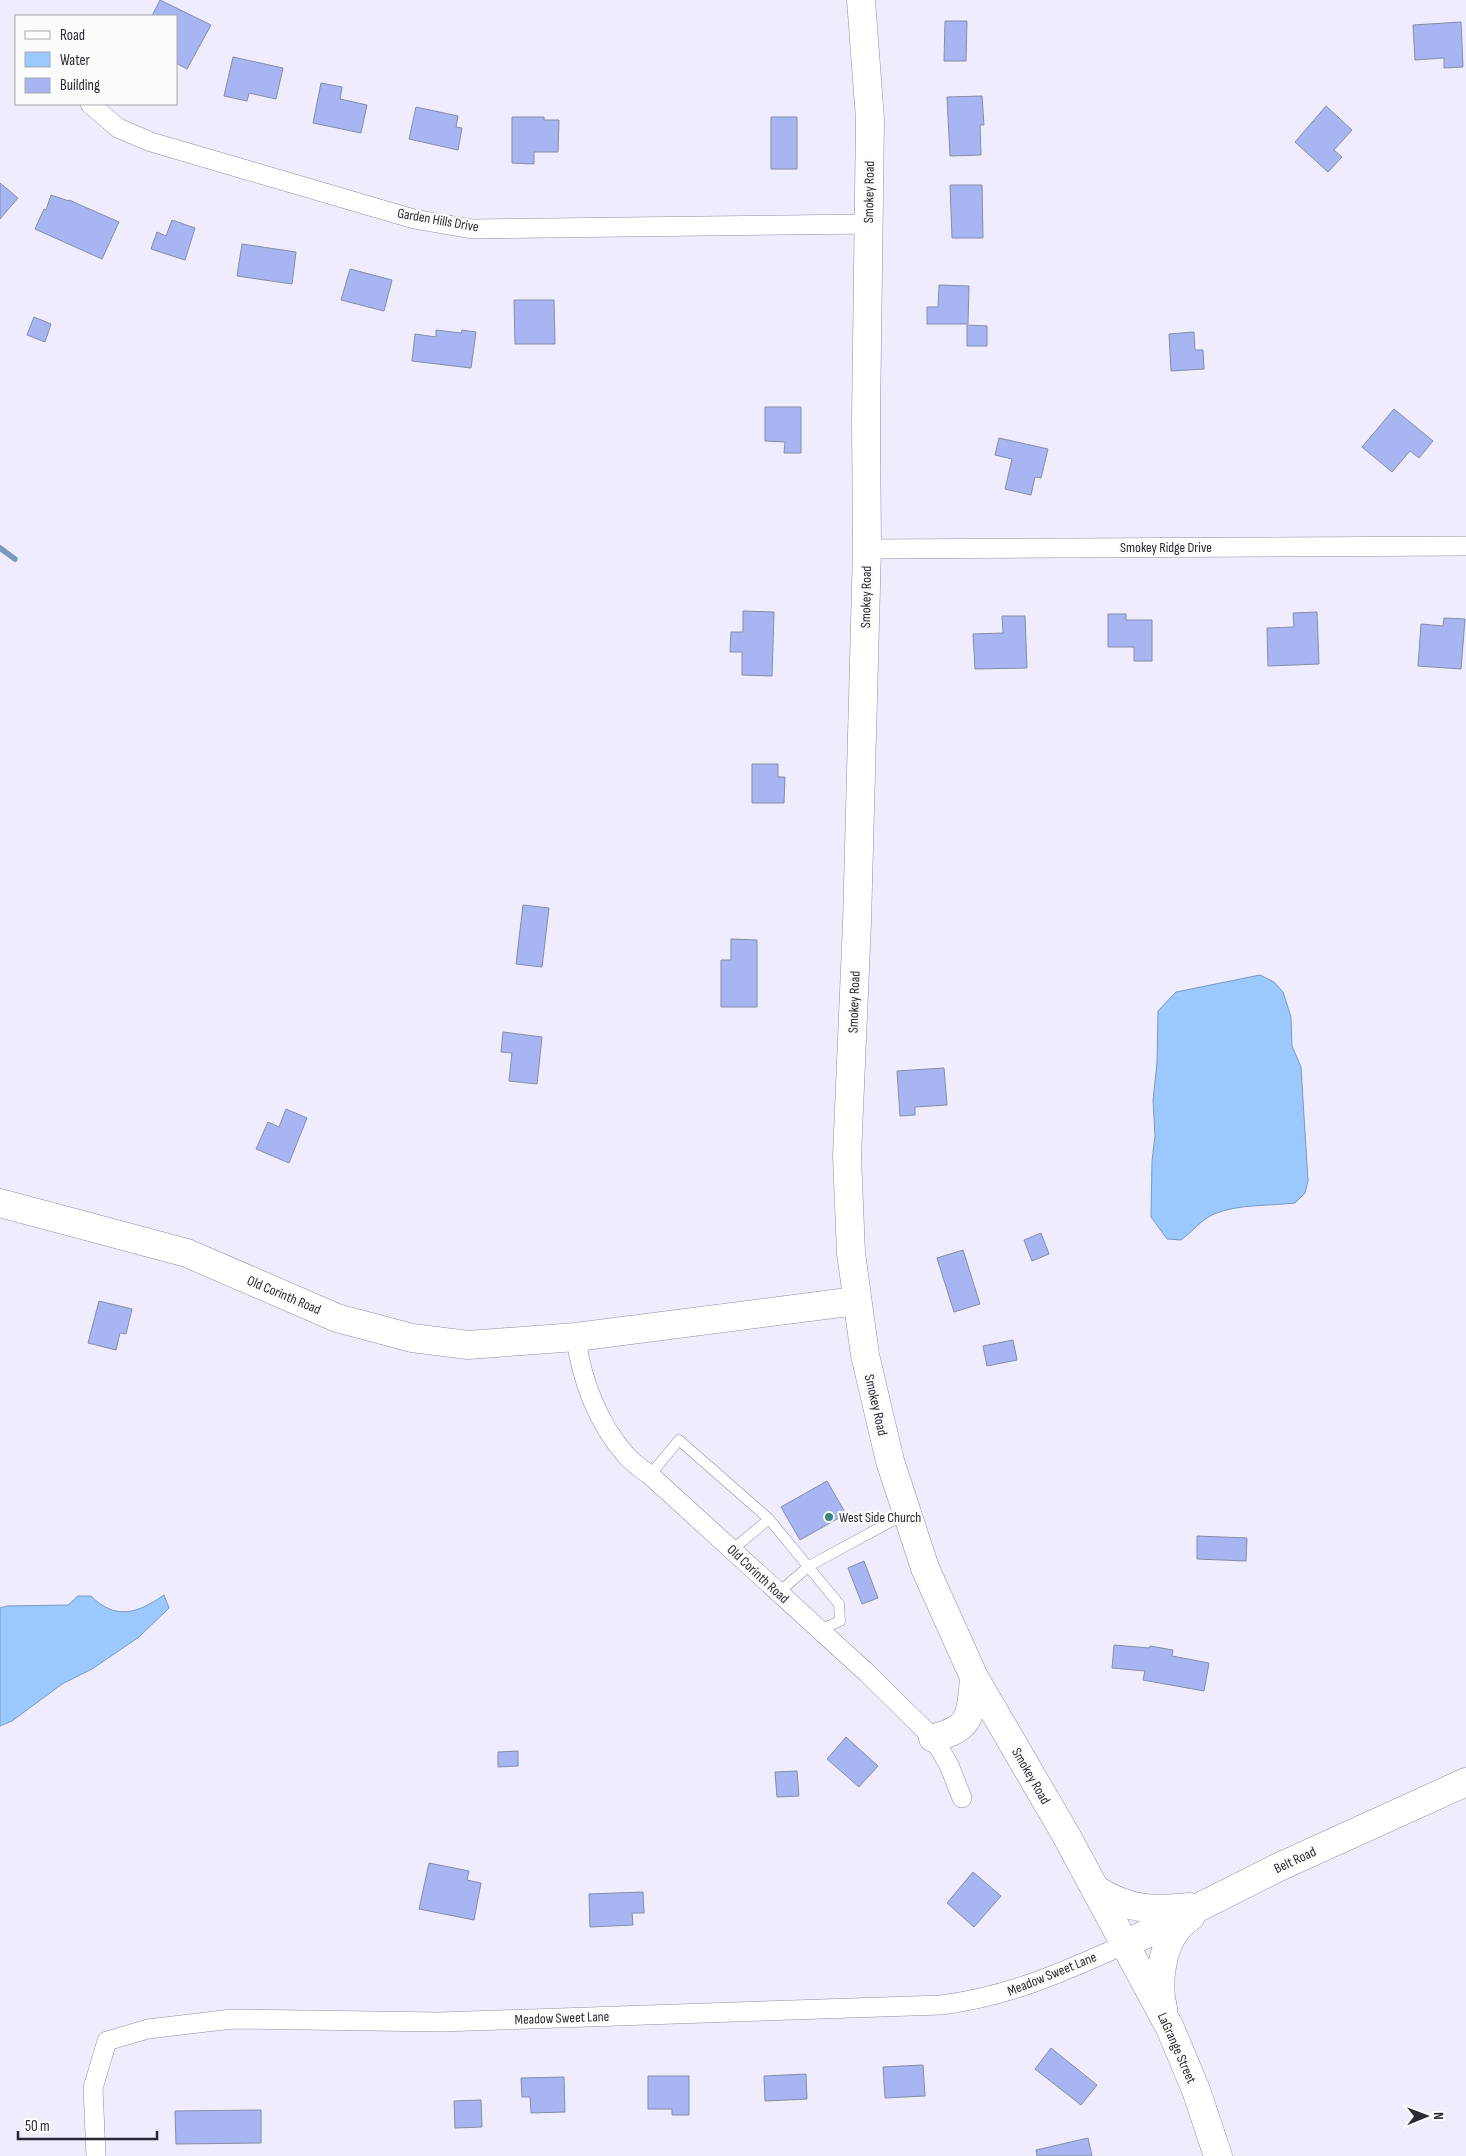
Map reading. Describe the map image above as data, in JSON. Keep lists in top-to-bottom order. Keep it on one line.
{"streets":{"street":["Smokey Road","Garden Hills Drive","Smokey Ridge Drive","Old Corinth Road","Belt Road","Meadow Sweet Lane","LaGrange Street"]},"crossings":[["Smokey Road","Garden Hills Drive"],["Smokey Road","Smokey Ridge Drive"],["Smokey Road","Old Corinth Road"],["Smokey Road","Belt Road"],["Smokey Road","Meadow Sweet Lane"],["Smokey Road","LaGrange Street"],["Belt Road","Meadow Sweet Lane"],["Belt Road","LaGrange Street"],["Meadow Sweet Lane","LaGrange Street"]],"places":["West Side Church"],"legend":["Road","Water","Building"],"scale_bar":"50 m","north":"right"}
